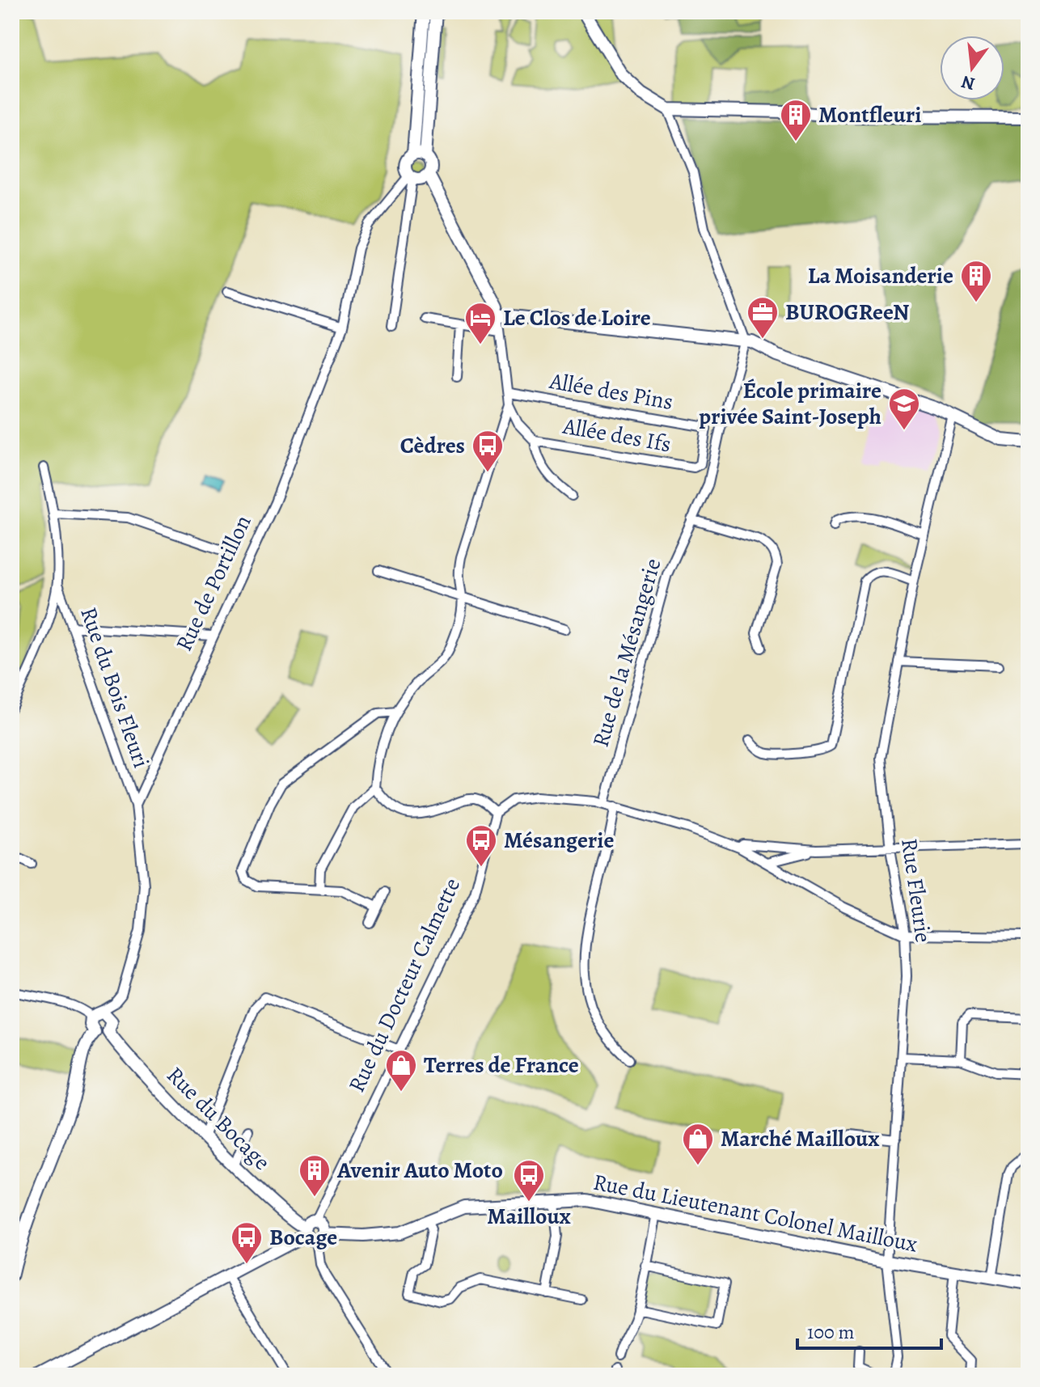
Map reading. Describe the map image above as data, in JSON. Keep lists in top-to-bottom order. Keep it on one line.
{"streets":{"street":["Allée des Pins","Allée des Ifs","Rue de Portillon","Rue de la Mésangerie","Rue du Bois Fleuri","Rue Fleurie","Rue du Docteur Calmette","Rue du Bocage","Rue du Lieutenant Colonel Mailloux"]},"crossings":[["Allée des Pins","Allée des Ifs"],["Rue de Portillon","Rue du Bois Fleuri"],["Rue de Portillon","Rue du Bocage"],["Rue Fleurie","Rue du Lieutenant Colonel Mailloux"],["Rue du Bocage","Rue du Lieutenant Colonel Mailloux"]],"places":{"building":["Montfleuri","La Moisanderie","Avenir Auto Moto"],"office":["BUROGReeN"],"hotel":["Le Clos de Loire"],"school or university":["École primaire privée Saint-Joseph"],"bus stop":["Cèdres","Mésangerie","Mailloux","Bocage"],"shop":["Terres de France","Marché Mailloux"]},"scale_bar":"100 m","north":"bottom"}
